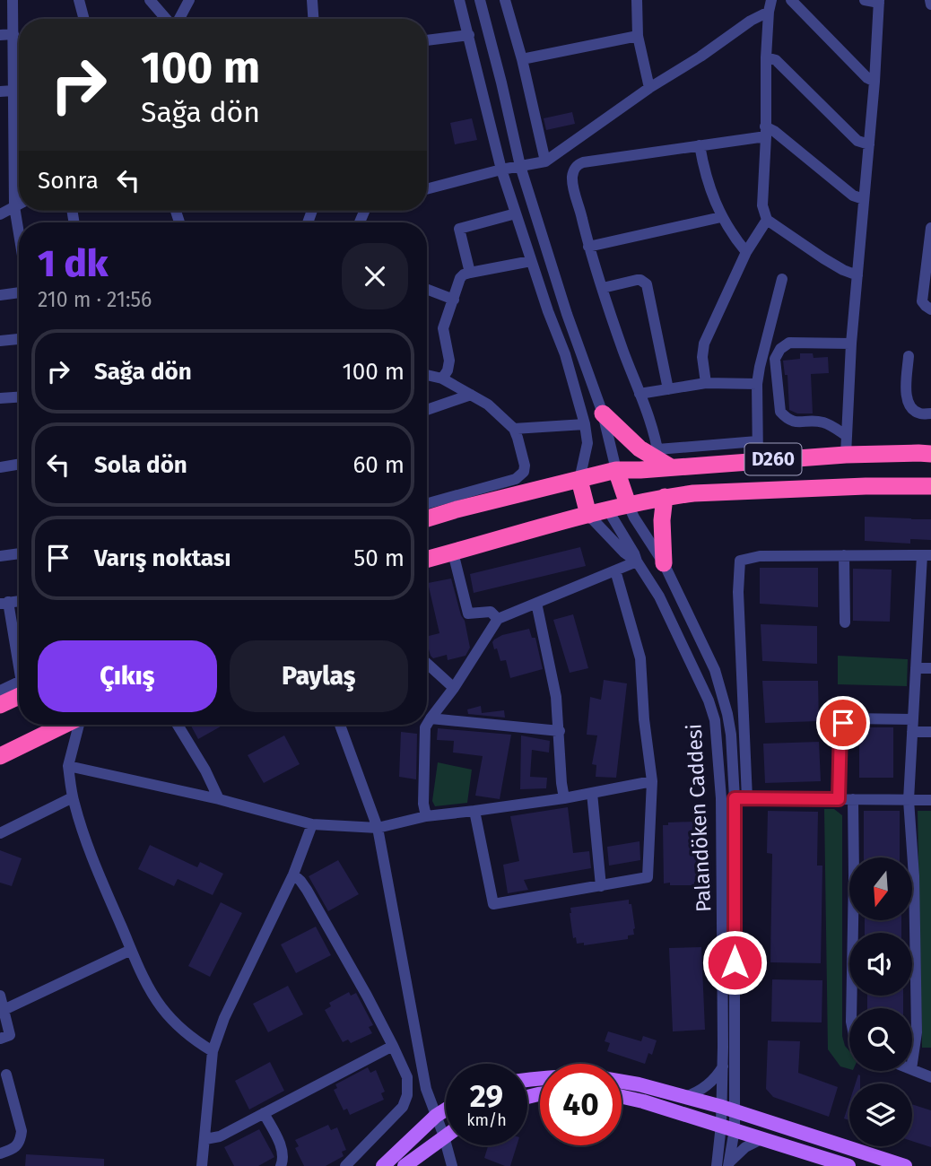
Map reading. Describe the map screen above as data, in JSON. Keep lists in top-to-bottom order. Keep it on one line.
{"streets":{"highway":["D260"],"street":["Palandöken Caddesi"]},"crossings":[["D260","Palandöken Caddesi"]],"north":"bottom","page":{"turn":["100 m","Sağa dön"],"then":"Sonra","heading":["1 dk","210 m · 21:56"],"list":[{"name":"Sağa dön","value":"100 m"},{"name":"Sola dön","value":"60 m"},{"name":"Varış noktası","value":"50 m"}],"buttons":["Çıkış","Paylaş"],"speed":"29 km/h","limit":"40"}}
